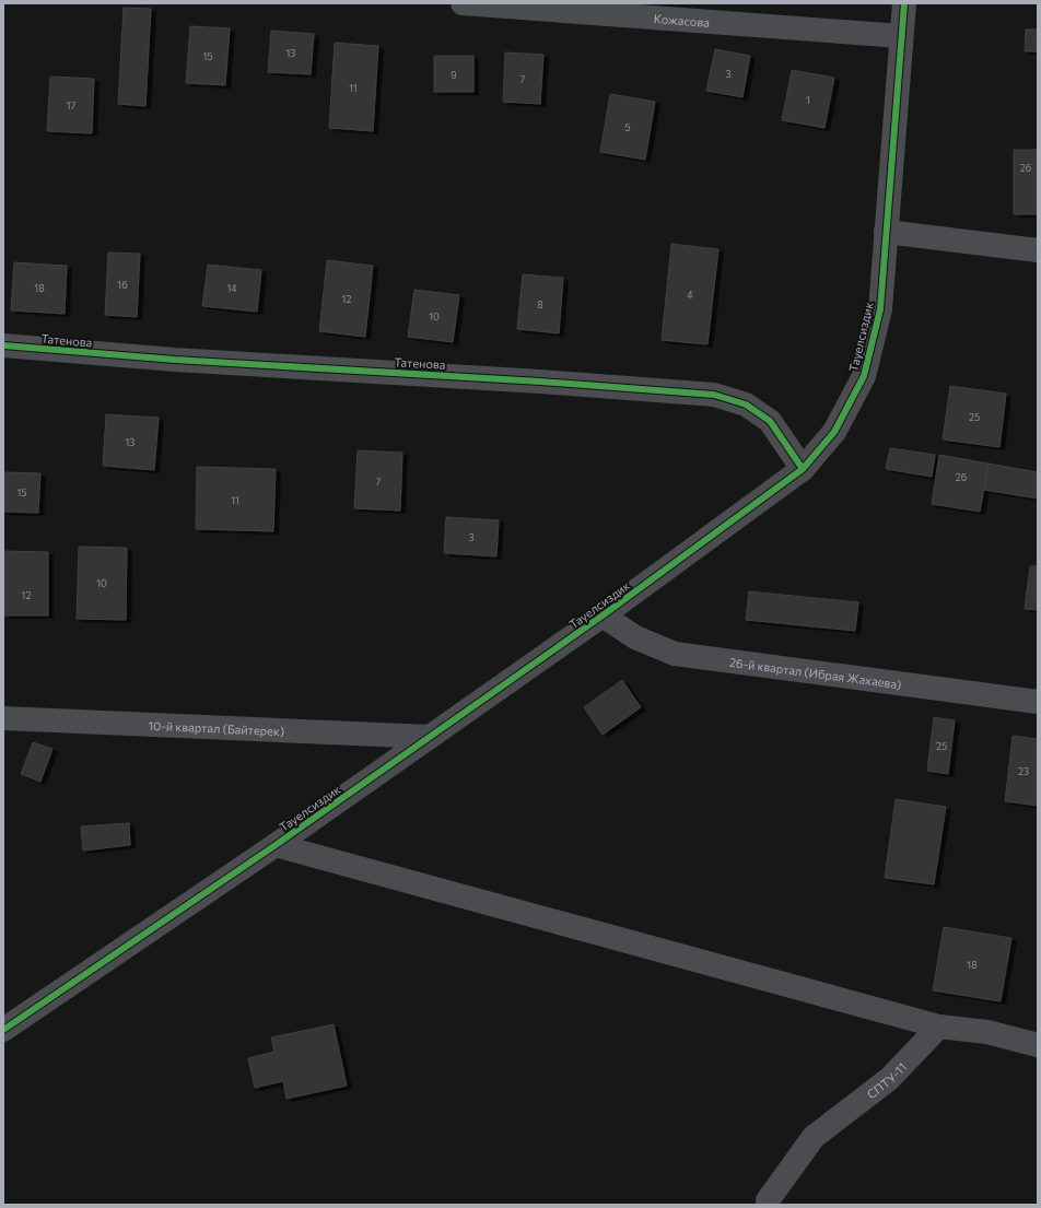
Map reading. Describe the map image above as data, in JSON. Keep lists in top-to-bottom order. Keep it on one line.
{"streets":{"street":["Кожасова","Тауелсиздик","Татенова","26-й квартал (Ибрая Жахаева)","10-й квартал (Байтерек)","СПТУ-11"]},"crossings":[["Кожасова","Тауелсиздик"],["Тауелсиздик","Татенова"],["Тауелсиздик","26-й квартал (Ибрая Жахаева)"],["Тауелсиздик","10-й квартал (Байтерек)"]],"house_numbers":["13","15","3","9","7","11","1","17","5","26","16","18","14","4","12","8","10","25","13","26","7","15","11","3","10","12","25","23","18"]}
